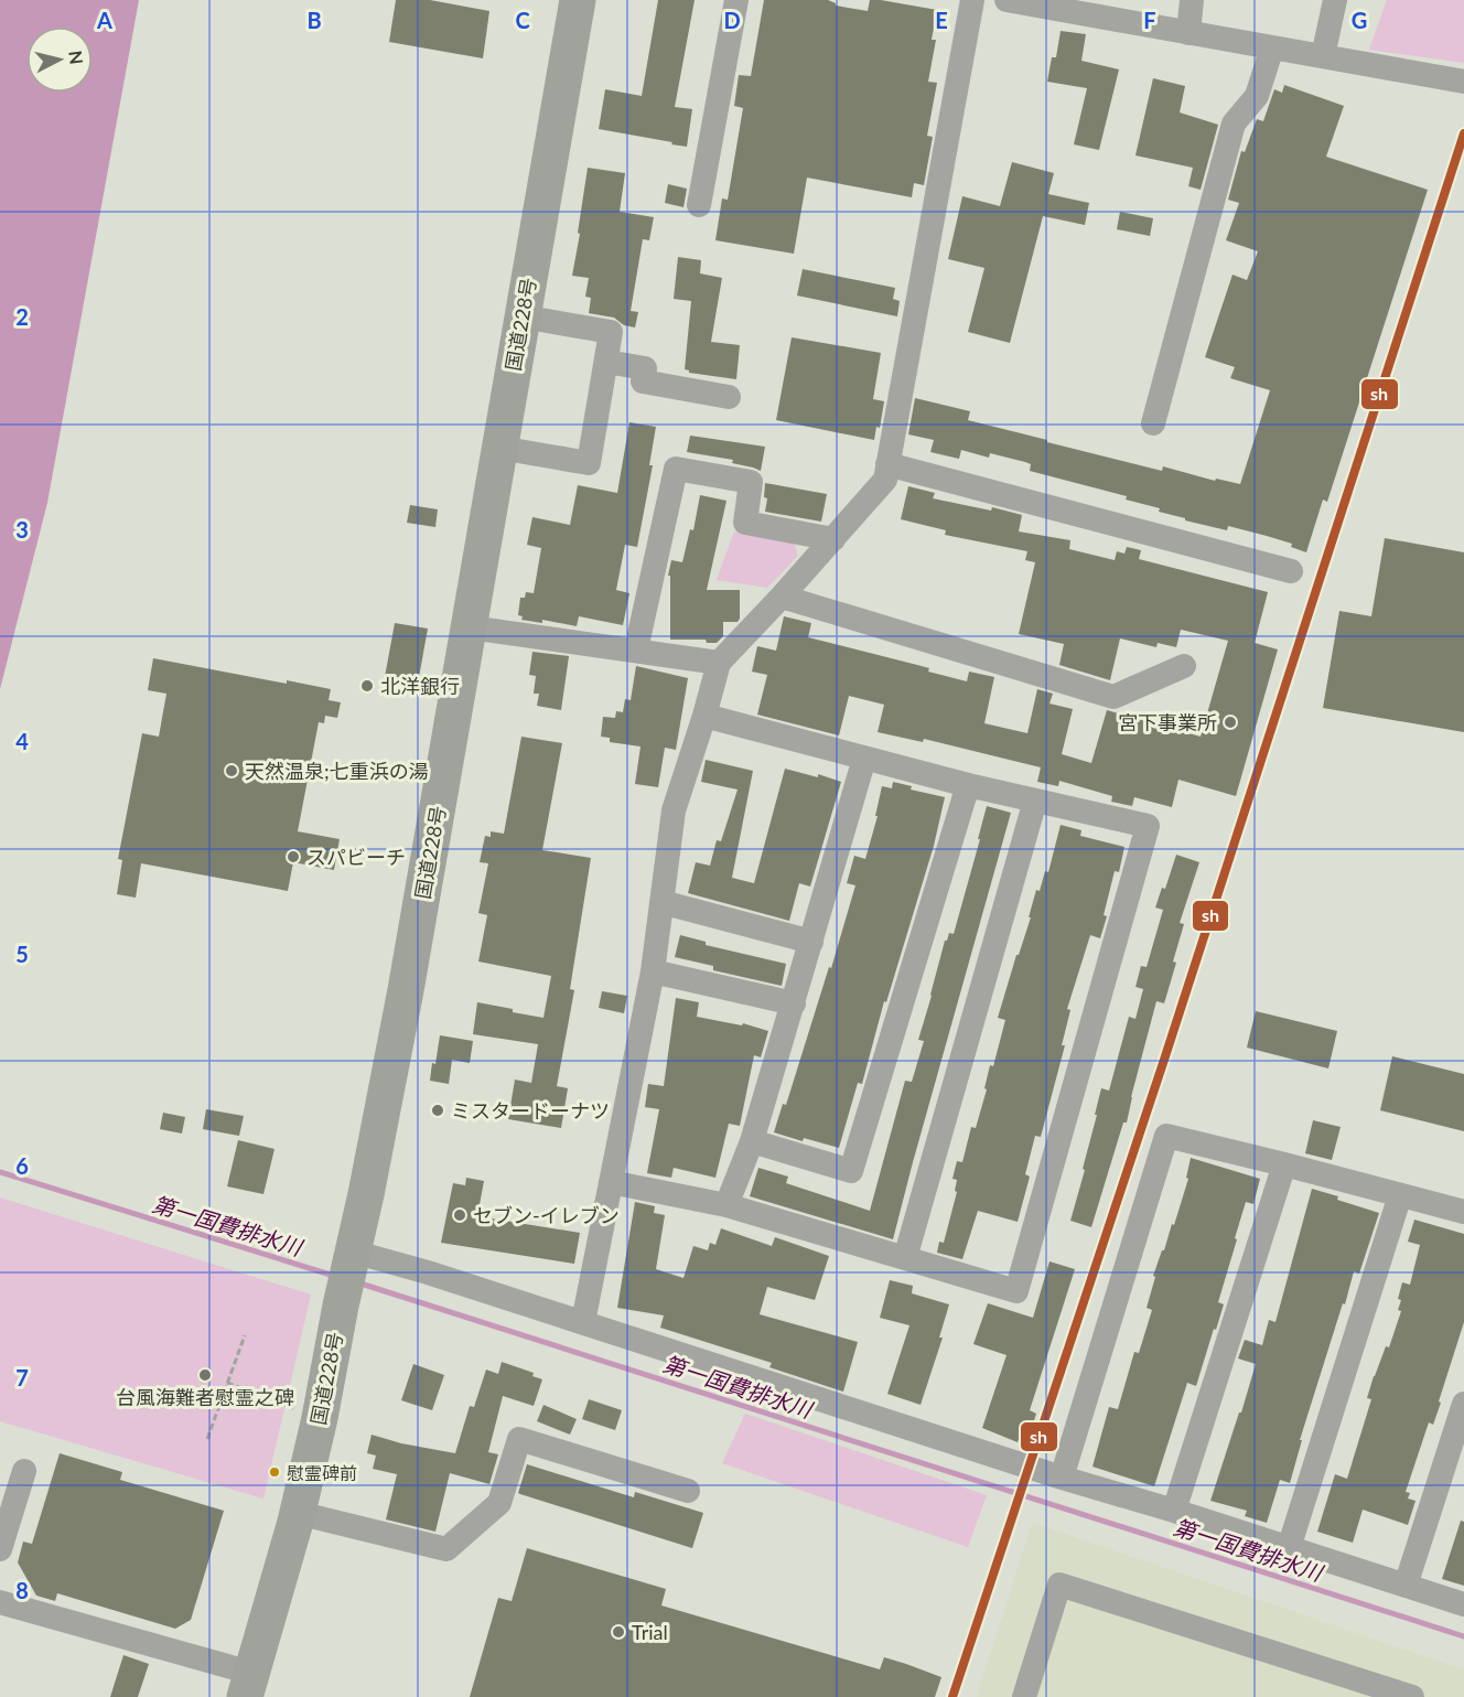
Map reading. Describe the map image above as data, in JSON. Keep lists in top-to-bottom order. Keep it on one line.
{"streets":{"highway":["国道228号"]},"water":["第一国費排水川"],"places":["北洋銀行","宮下事業所","天然温泉;七重浜の湯","スパビーチ","ミスタードーナツ","セブン-イレブン","台風海難者慰霊之碑","慰霊碑前","Trial"],"lines":["transit line sh"],"north":"right","grid":{"columns":["A","B","C","D","E","F","G"],"rows":["2","3","4","5","6","7","8"]}}
